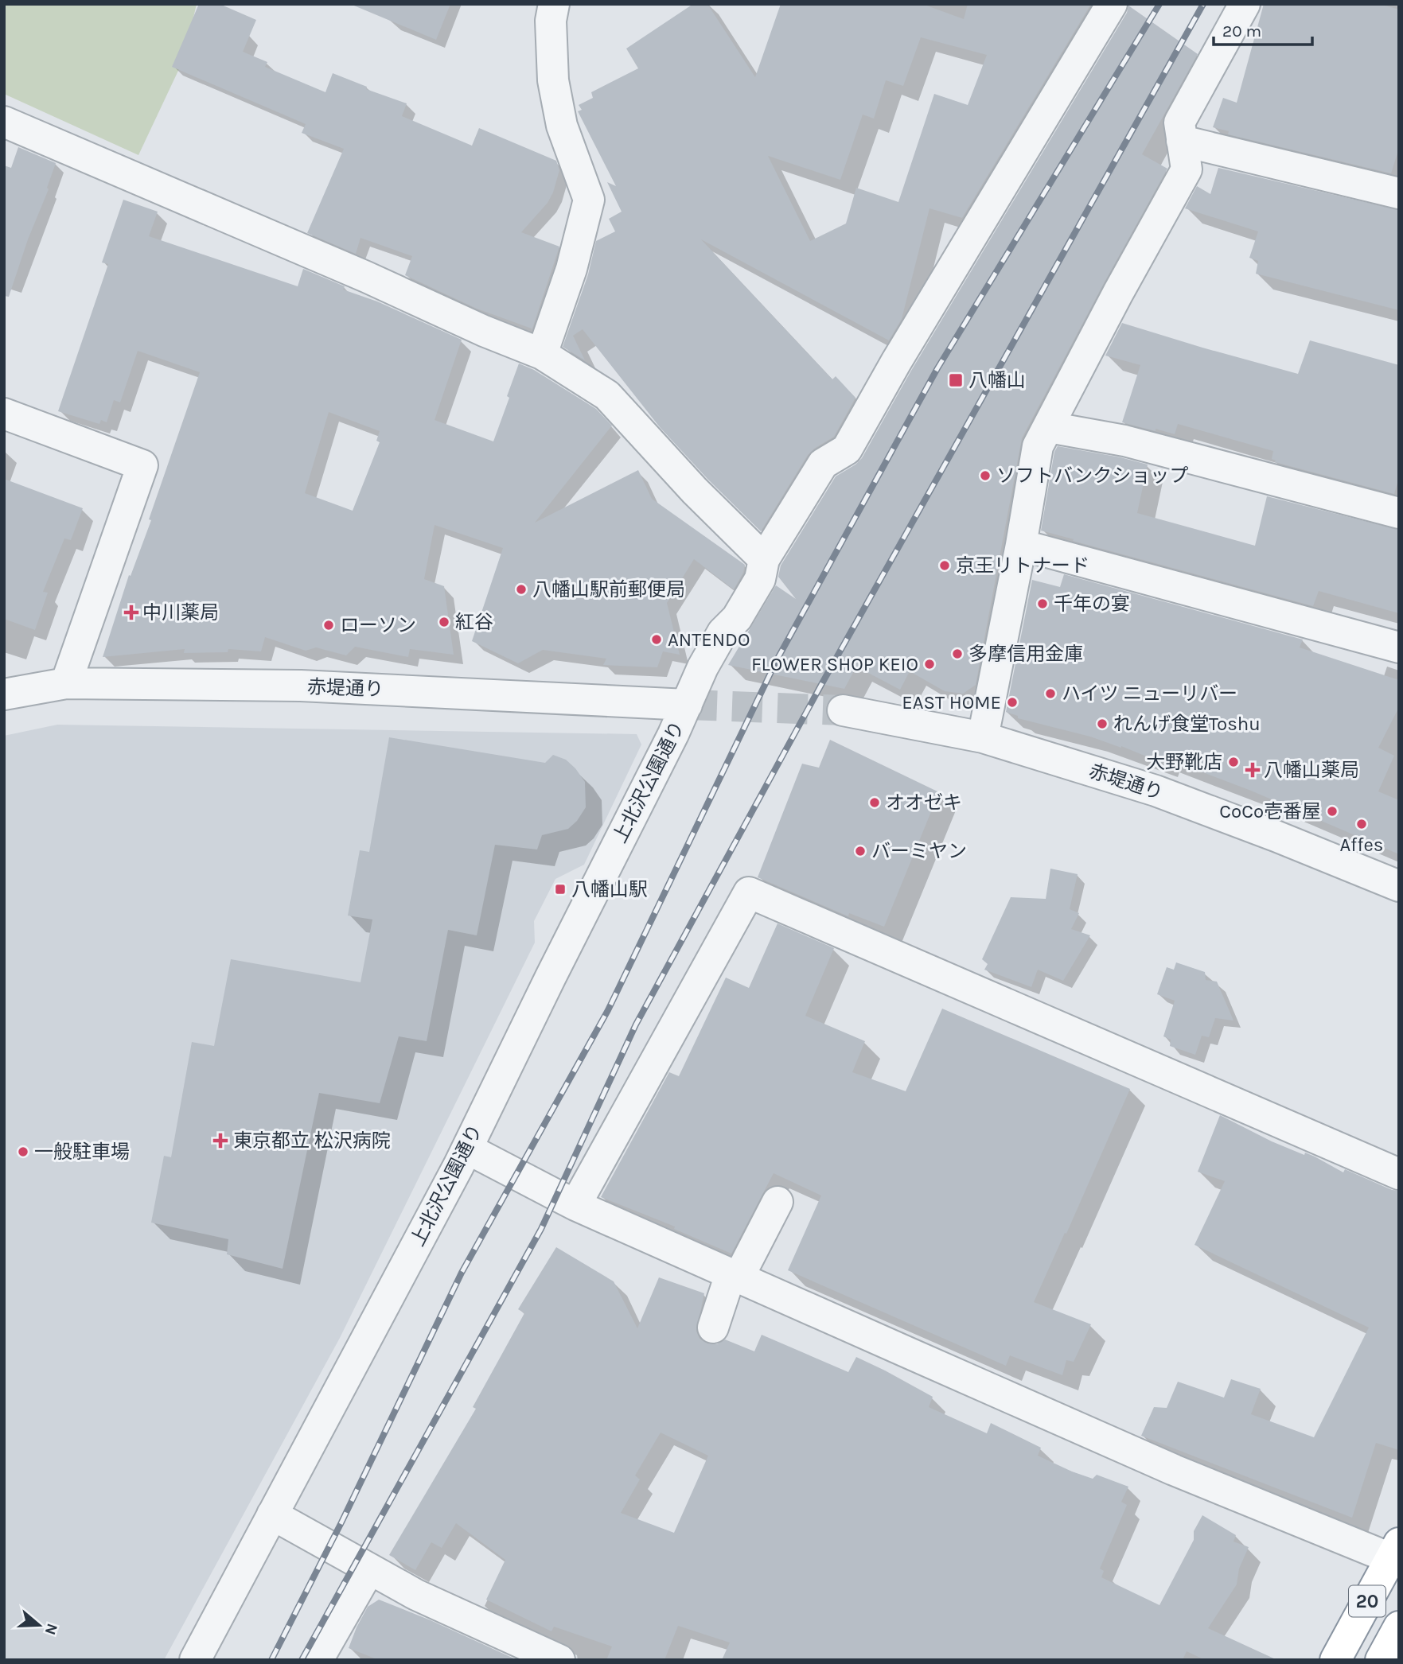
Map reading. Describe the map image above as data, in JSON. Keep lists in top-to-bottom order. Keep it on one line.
{"streets":{"highway":["20"],"street":["赤堤通り","上北沢公園通り"]},"crossings":[["赤堤通り","上北沢公園通り"]],"places":{"transit":["八幡山","八幡山駅"],"other":["ソフトバンクショップ","京王リトナード","八幡山駅前郵便局","千年の宴","紅谷","ローソン","ANTENDO","多摩信用金庫","FLOWER SHOP KEIO","ハイツ ニューリバー","EAST HOME","れんげ食堂Toshu","大野靴店","オオゼキ","CoCo壱番屋","Affes","バーミヤン","一般駐車場"],"health":["中川薬局","八幡山薬局","東京都立 松沢病院"]},"scale_bar":"20 m","north":"right"}
